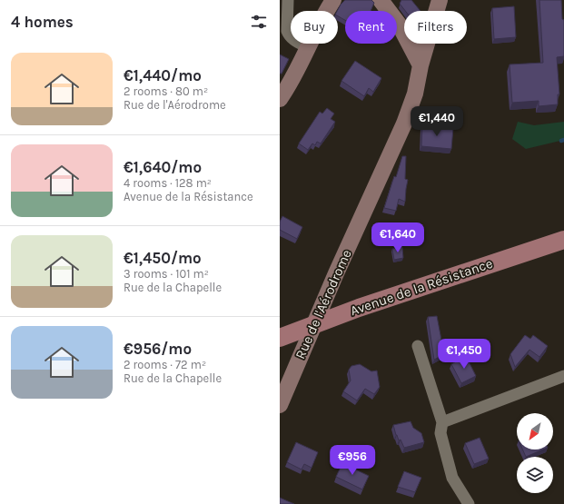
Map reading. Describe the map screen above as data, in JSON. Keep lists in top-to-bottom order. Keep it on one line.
{"streets":{"main road":["Avenue de la Résistance"],"street":["Rue de l'Aérodrome"]},"north":"bottom left","page":{"heading":"4 homes","chip":["Buy","Rent","Filters"],"list":[{"name":"€1,440/mo","note":"2 rooms · 80 m² · Rue de l'Aérodrome"},{"name":"€1,640/mo","note":"4 rooms · 128 m² · Avenue de la Résistance"},{"name":"€1,450/mo","note":"3 rooms · 101 m² · Rue de la Chapelle"},{"name":"€956/mo","note":"2 rooms · 72 m² · Rue de la Chapelle"}],"price":["€1,440","€1,640","€1,450","€956"]}}
